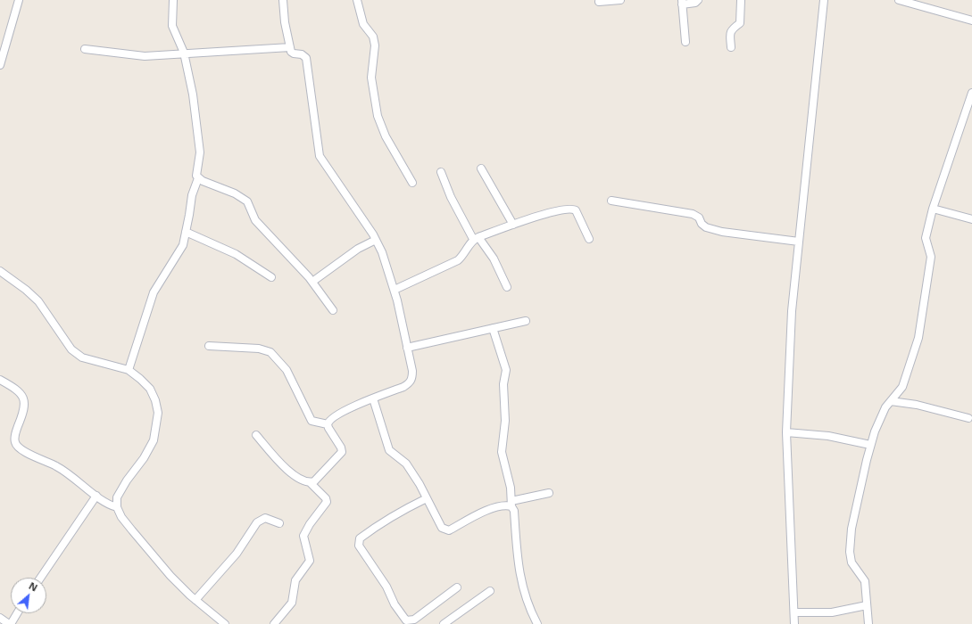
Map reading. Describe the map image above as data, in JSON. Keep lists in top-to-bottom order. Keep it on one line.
{"north":"top right"}
